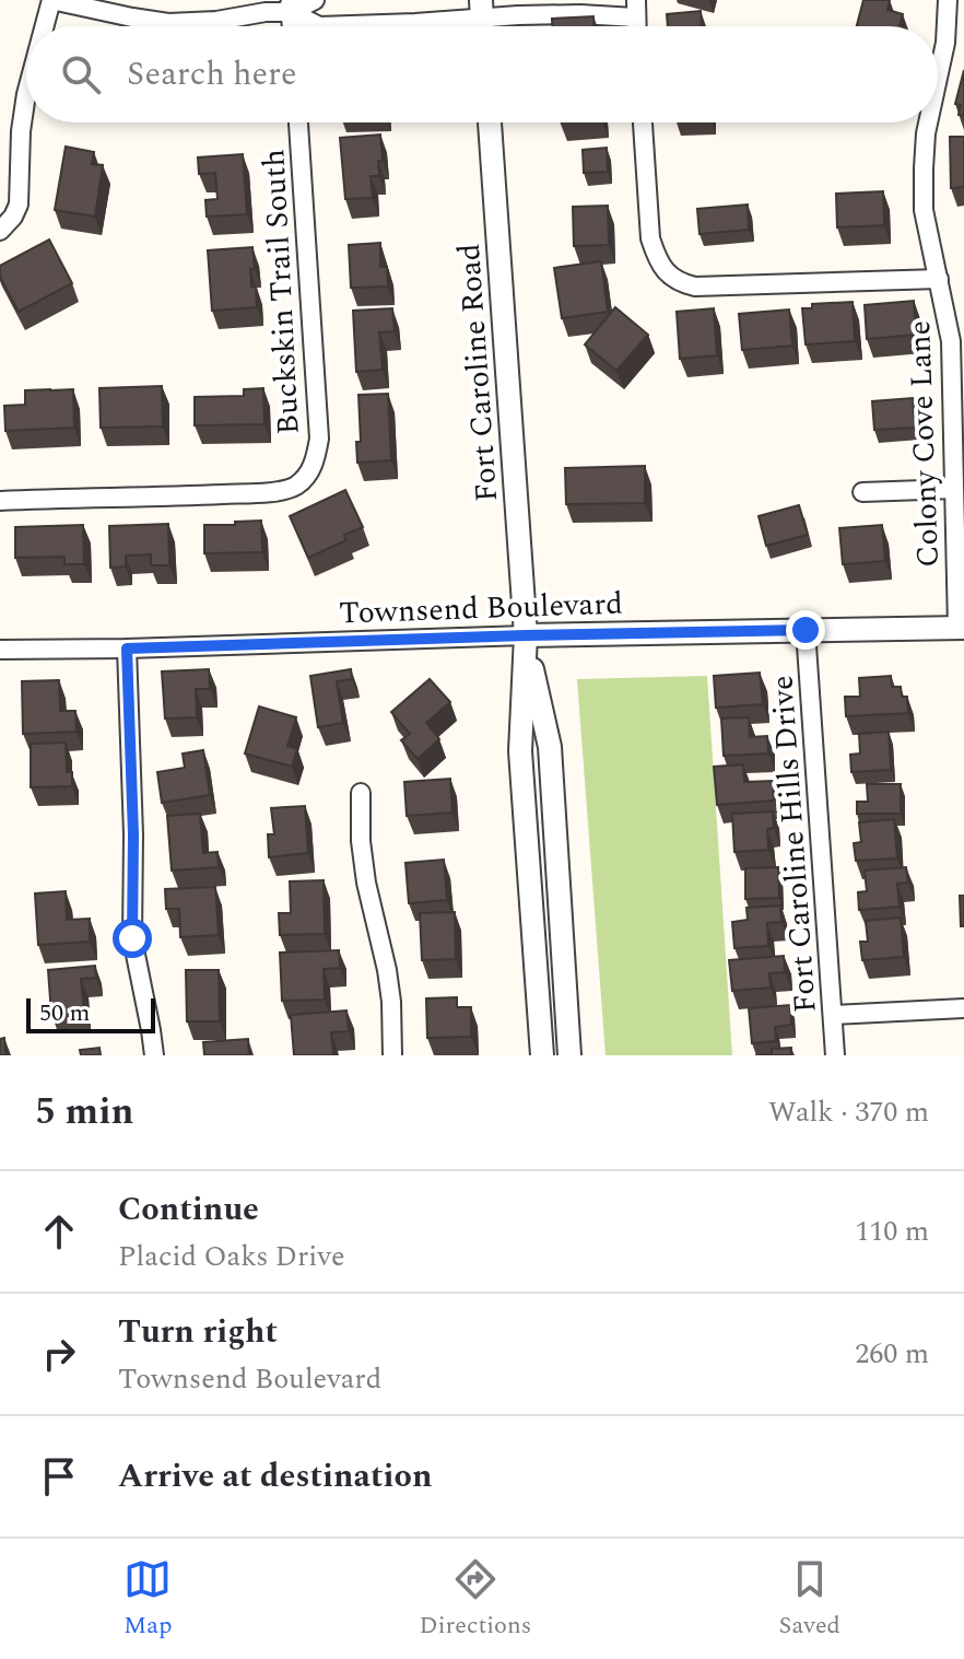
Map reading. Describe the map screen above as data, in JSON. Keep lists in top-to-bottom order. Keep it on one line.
{"streets":{"street":["Buckskin Trail South","Fort Caroline Road","Colony Cove Lane","Townsend Boulevard","Fort Caroline Hills Drive"]},"crossings":[["Fort Caroline Road","Townsend Boulevard"],["Colony Cove Lane","Townsend Boulevard"],["Townsend Boulevard","Fort Caroline Hills Drive"]],"scale_bar":"50 m","page":{"search":"Search here","scale":"50 m","heading":["5 min","Walk · 370 m"],"list":[["Continue","Placid Oaks Drive","110 m"],["Turn right","Townsend Boulevard","260 m"],"Arrive at destination"],"nav":["Map","Directions","Saved"]}}
